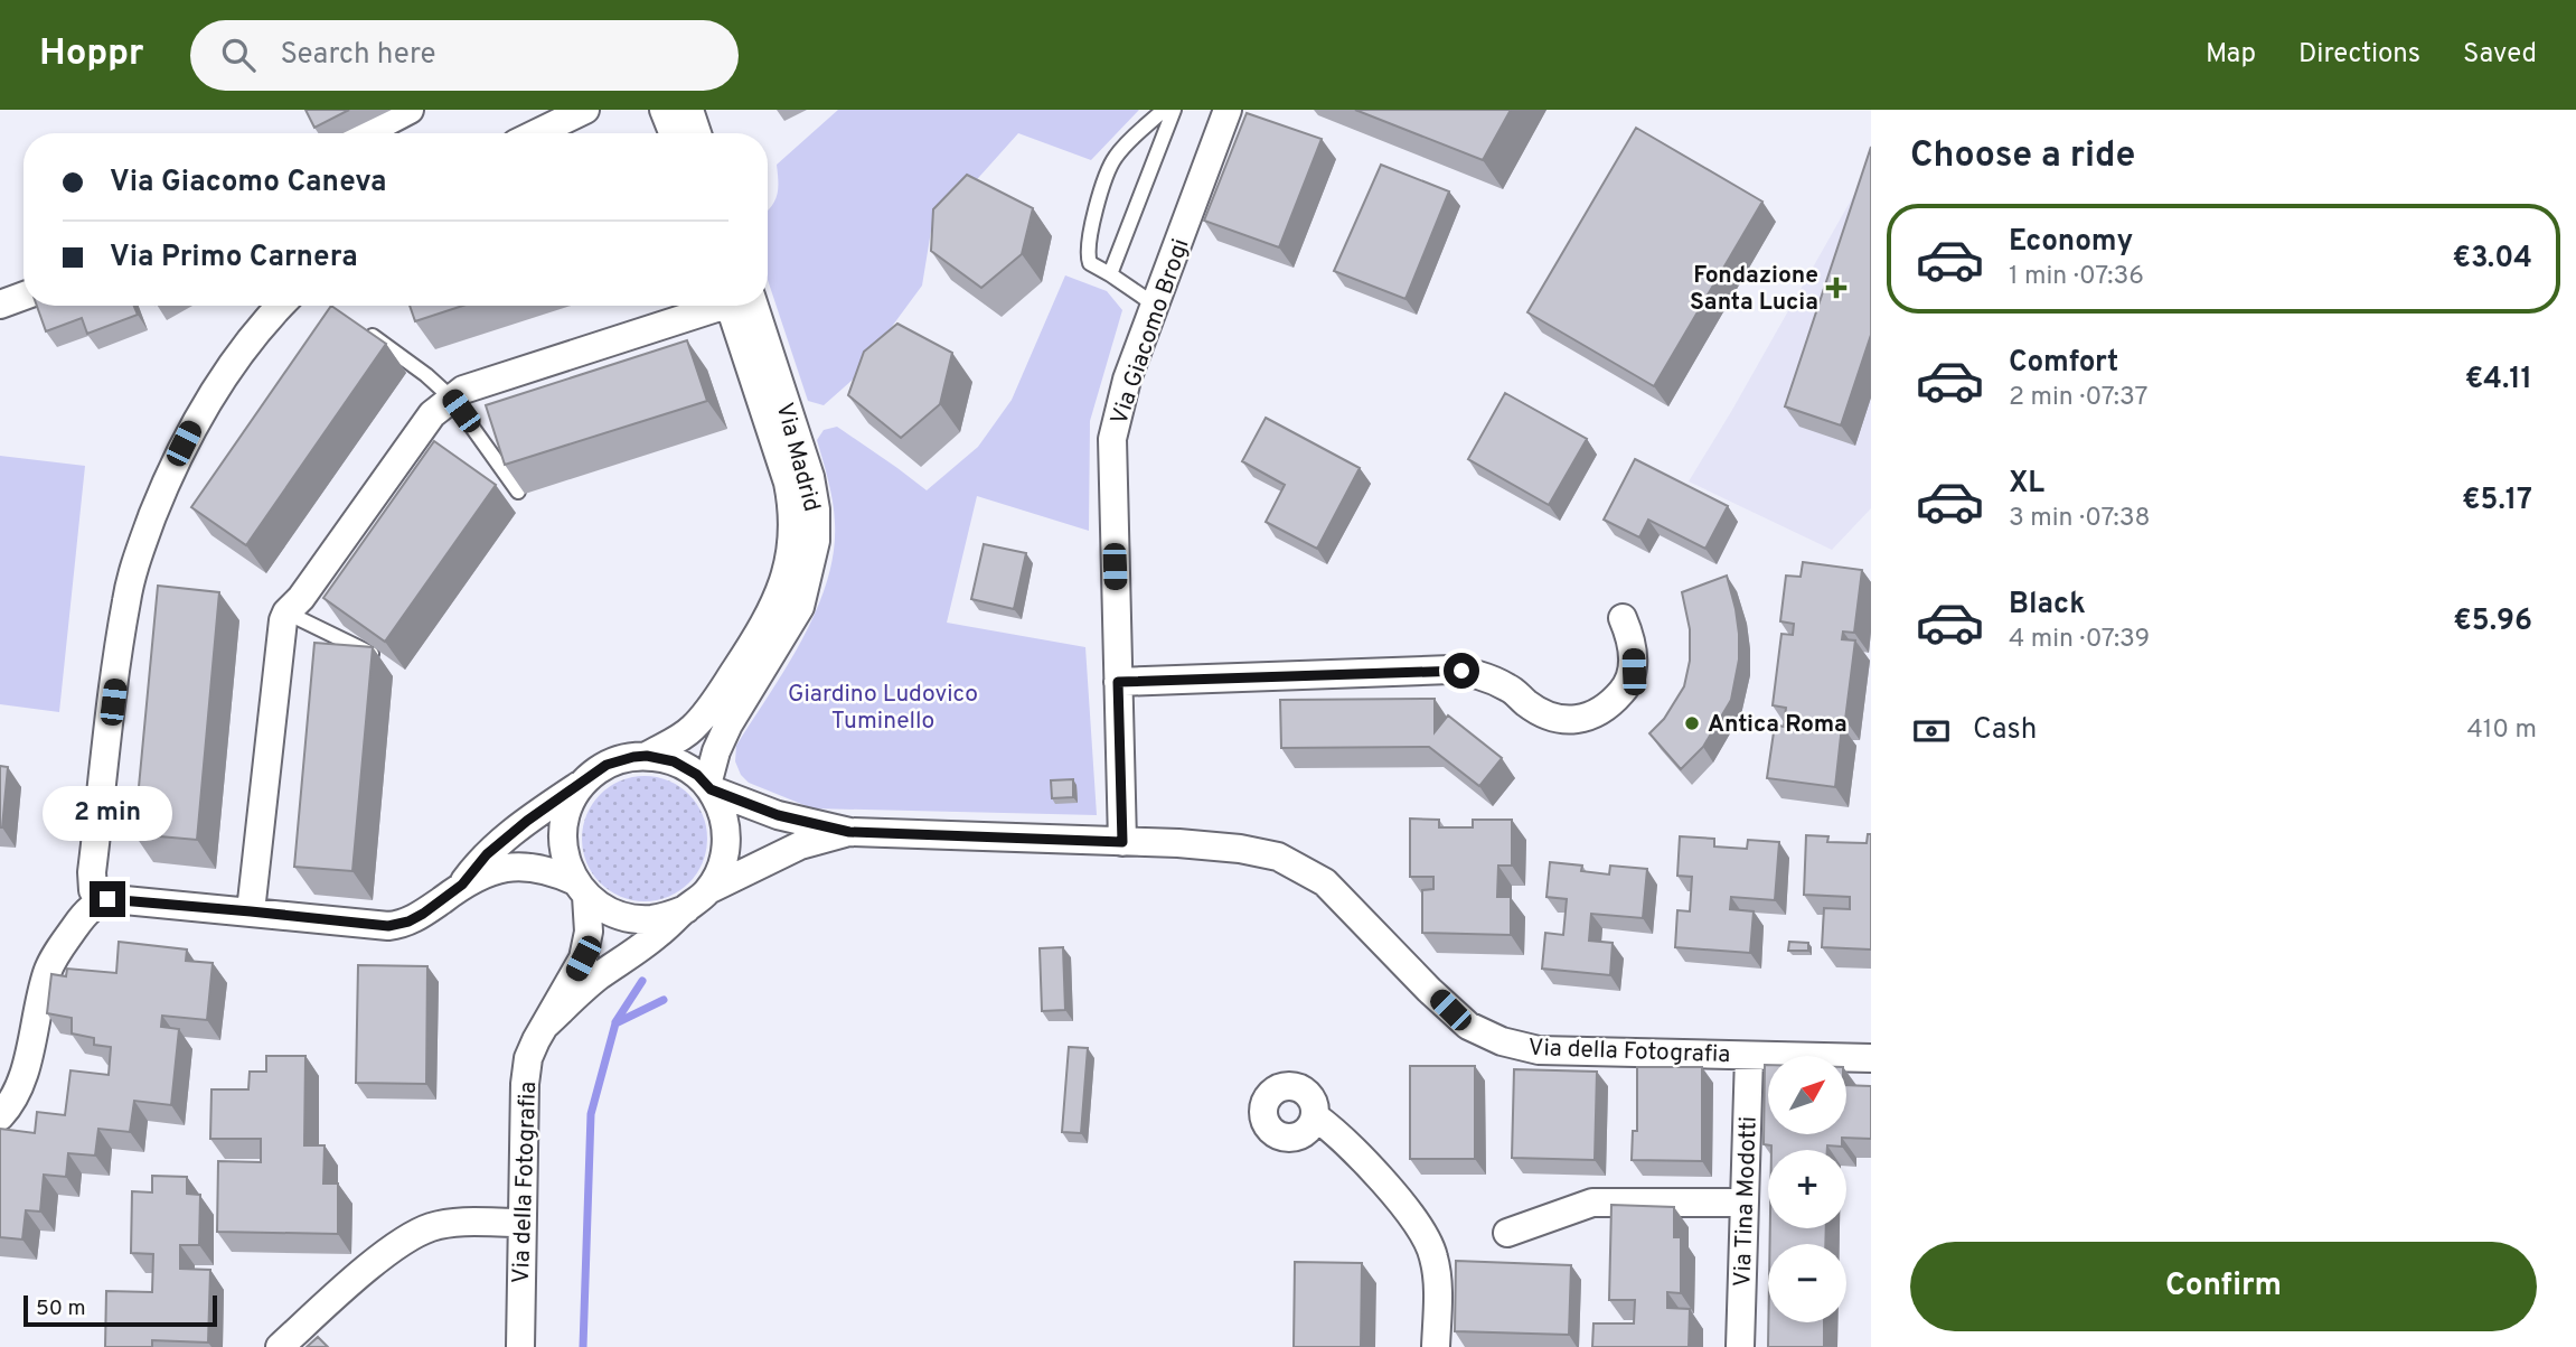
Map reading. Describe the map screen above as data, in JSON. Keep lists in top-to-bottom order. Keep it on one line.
{"streets":{"street":["Via Giacomo Brogi","Via Madrid","Via della Fotografia","Via Tina Modotti"]},"crossings":[["Via Giacomo Brogi","Via della Fotografia"],["Via Madrid","Via della Fotografia"],["Via della Fotografia","Via Tina Modotti"]],"parks":["Giardino Ludovico Tuminello"],"places":{"health":["Fondazione Santa Lucia"],"other":["Antica Roma"]},"scale_bar":"50 m","north":"top right","page":{"header":"Hoppr","search":"Search here","nav":["Map","Directions","Saved"],"heading":"Choose a ride","banner":["Via Giacomo Caneva","Via Primo Carnera"],"list":[{"name":"Economy","note":"1 min · 07:36","value":"€3.04"},{"name":"Comfort","note":"2 min · 07:37","value":"€4.11"},{"name":"XL","note":"3 min · 07:38","value":"€5.17"},{"name":"Black","note":"4 min · 07:39","value":"€5.96"}],"pay":["Cash","410 m"],"bubble":"2 min","map_buttons":["+","−"],"buttons":"Confirm","scale":"50 m"}}
